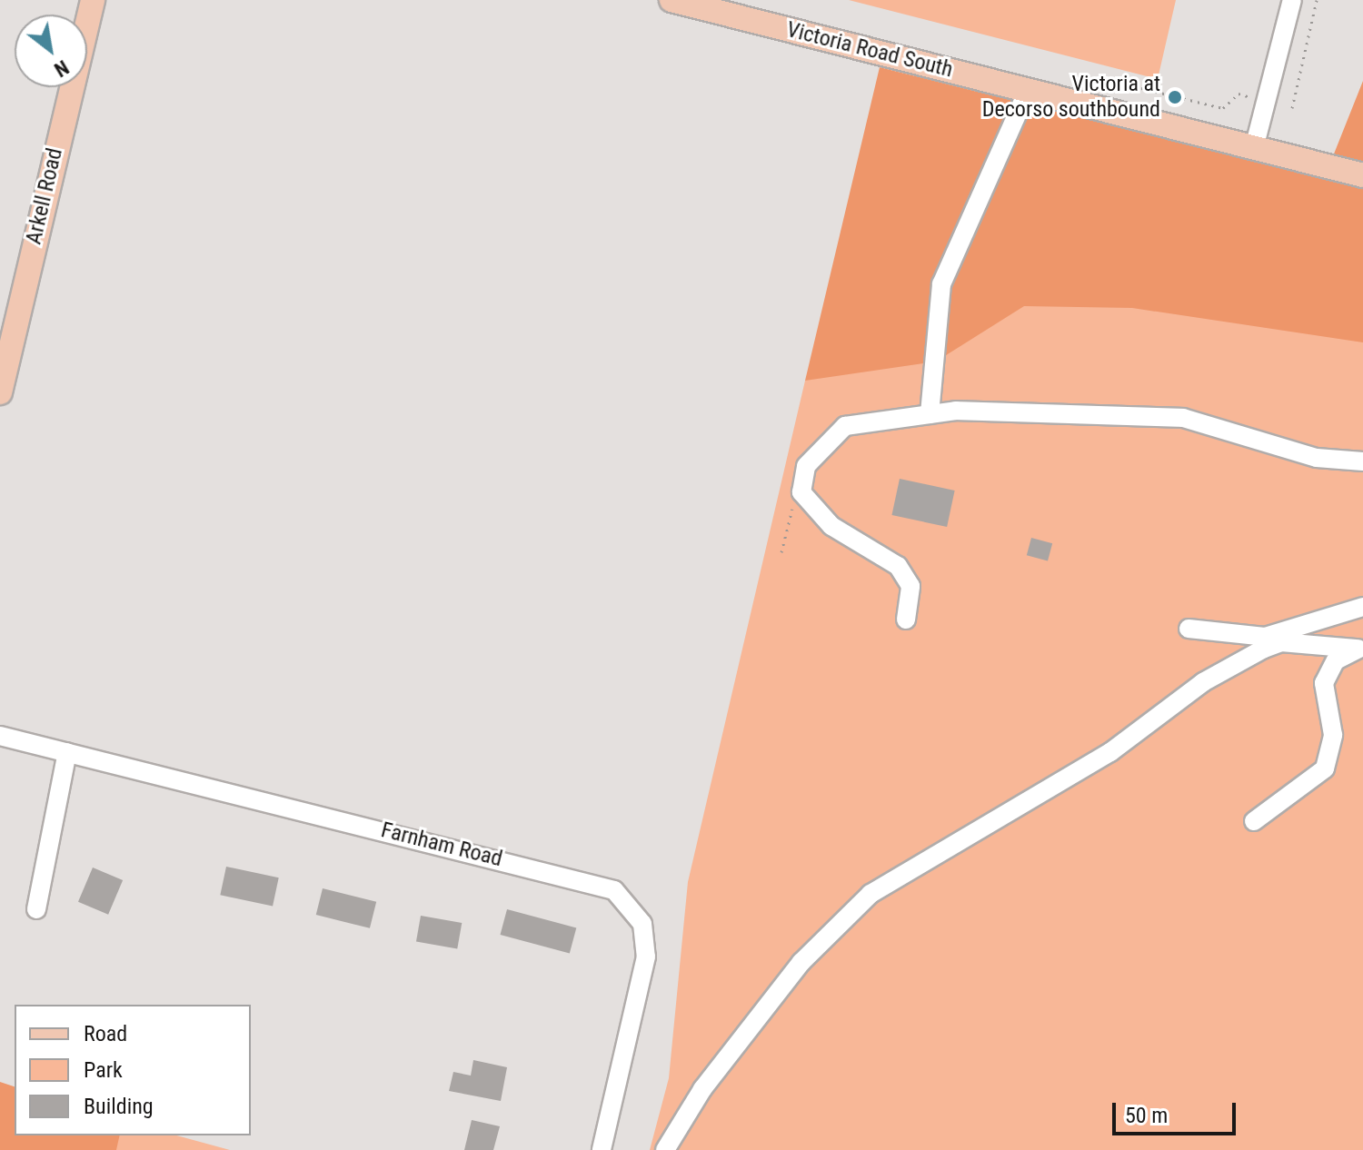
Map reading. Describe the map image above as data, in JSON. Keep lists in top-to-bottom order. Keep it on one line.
{"streets":{"main road":["Victoria Road South","Arkell Road"],"street":["Farnham Road"]},"places":["Victoria at Decorso southbound"],"legend":["Road","Park","Building"],"scale_bar":"50 m","north":"bottom right"}
